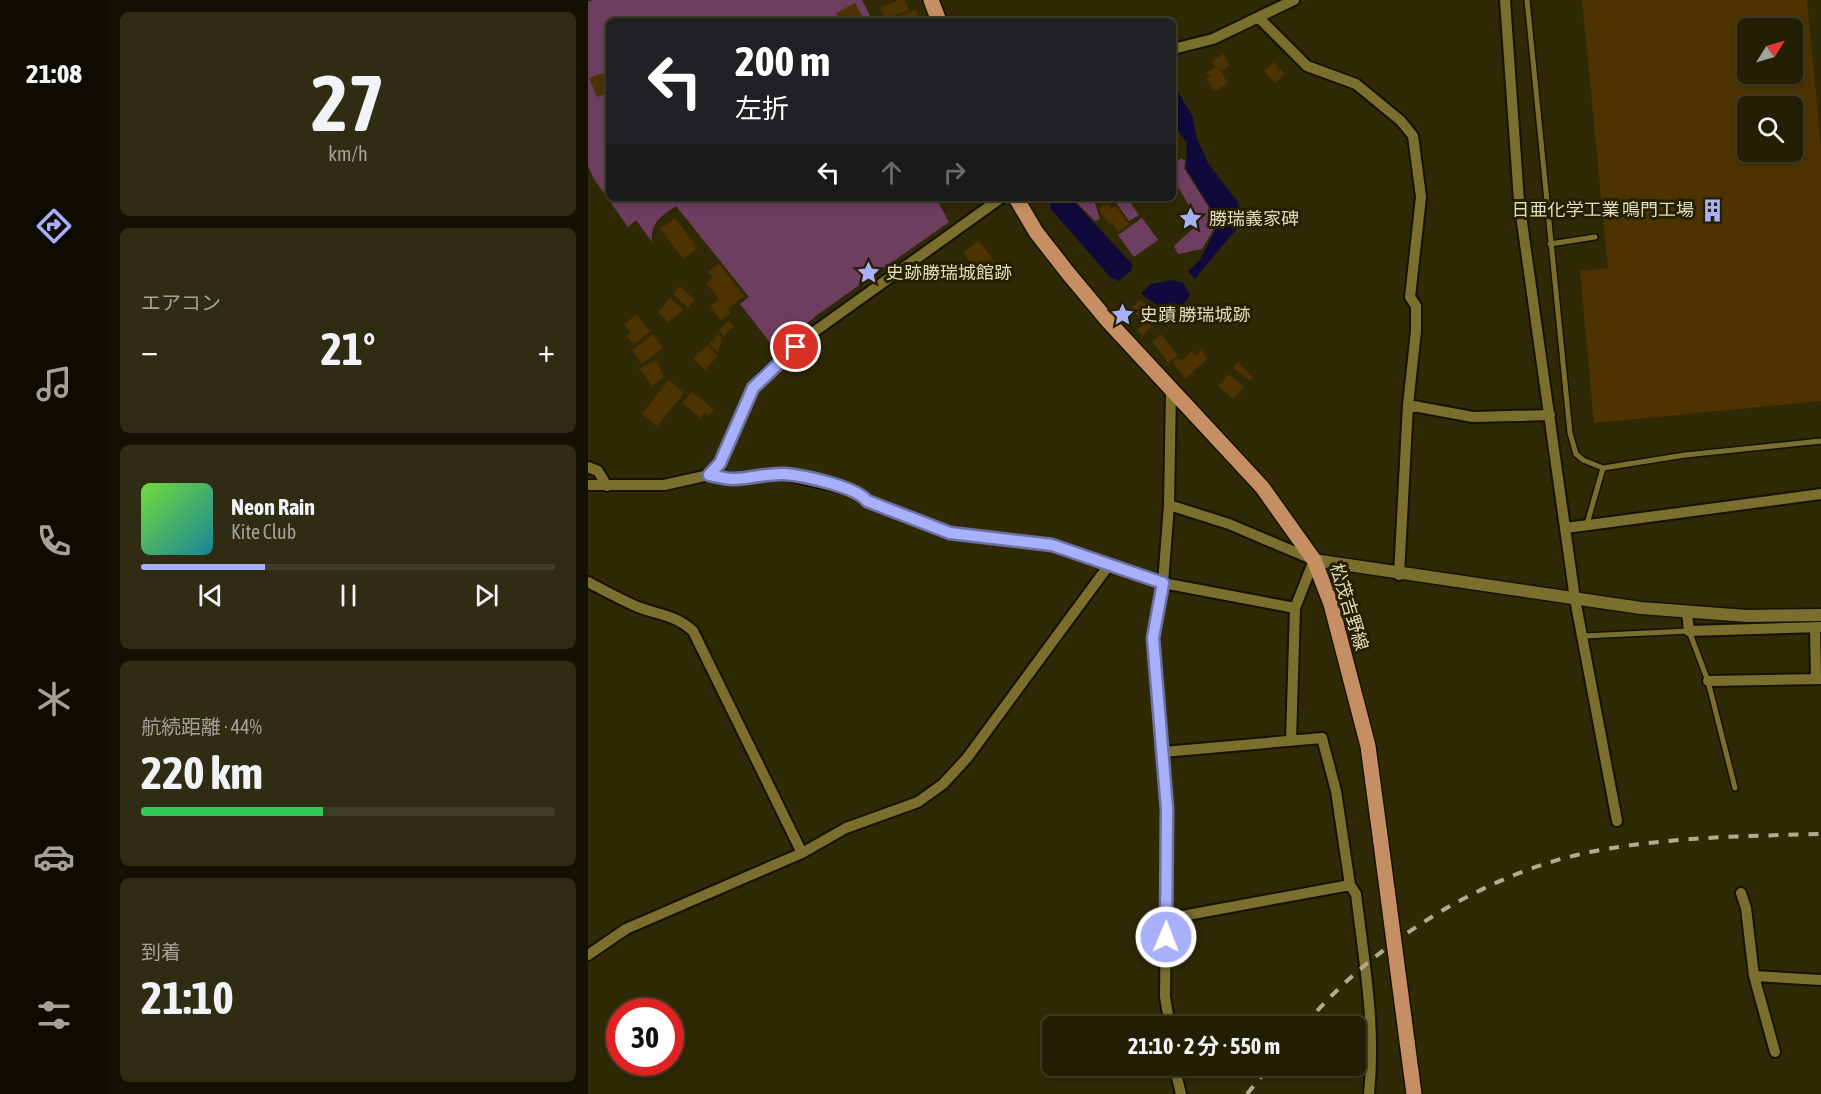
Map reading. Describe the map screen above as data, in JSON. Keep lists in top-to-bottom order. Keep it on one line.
{"streets":{"main road":["松茂吉野線"]},"places":{"building":["日亜化学工業 鳴門工場"],"place":["勝瑞義家碑","史跡勝瑞城館跡","史蹟 勝瑞城跡"]},"north":"top right","page":{"tabs":"21:08","tile":[["27","km/h"],"エアコン",["航続距離 · 44%","220 km"],["到着","21:10"]],"turn":["200 m","左折"],"heat":["−","21°","+"],"song":["Neon Rain","Kite Club"],"limit":"30","trip":"21:10 · 2 分 · 550 m"}}
